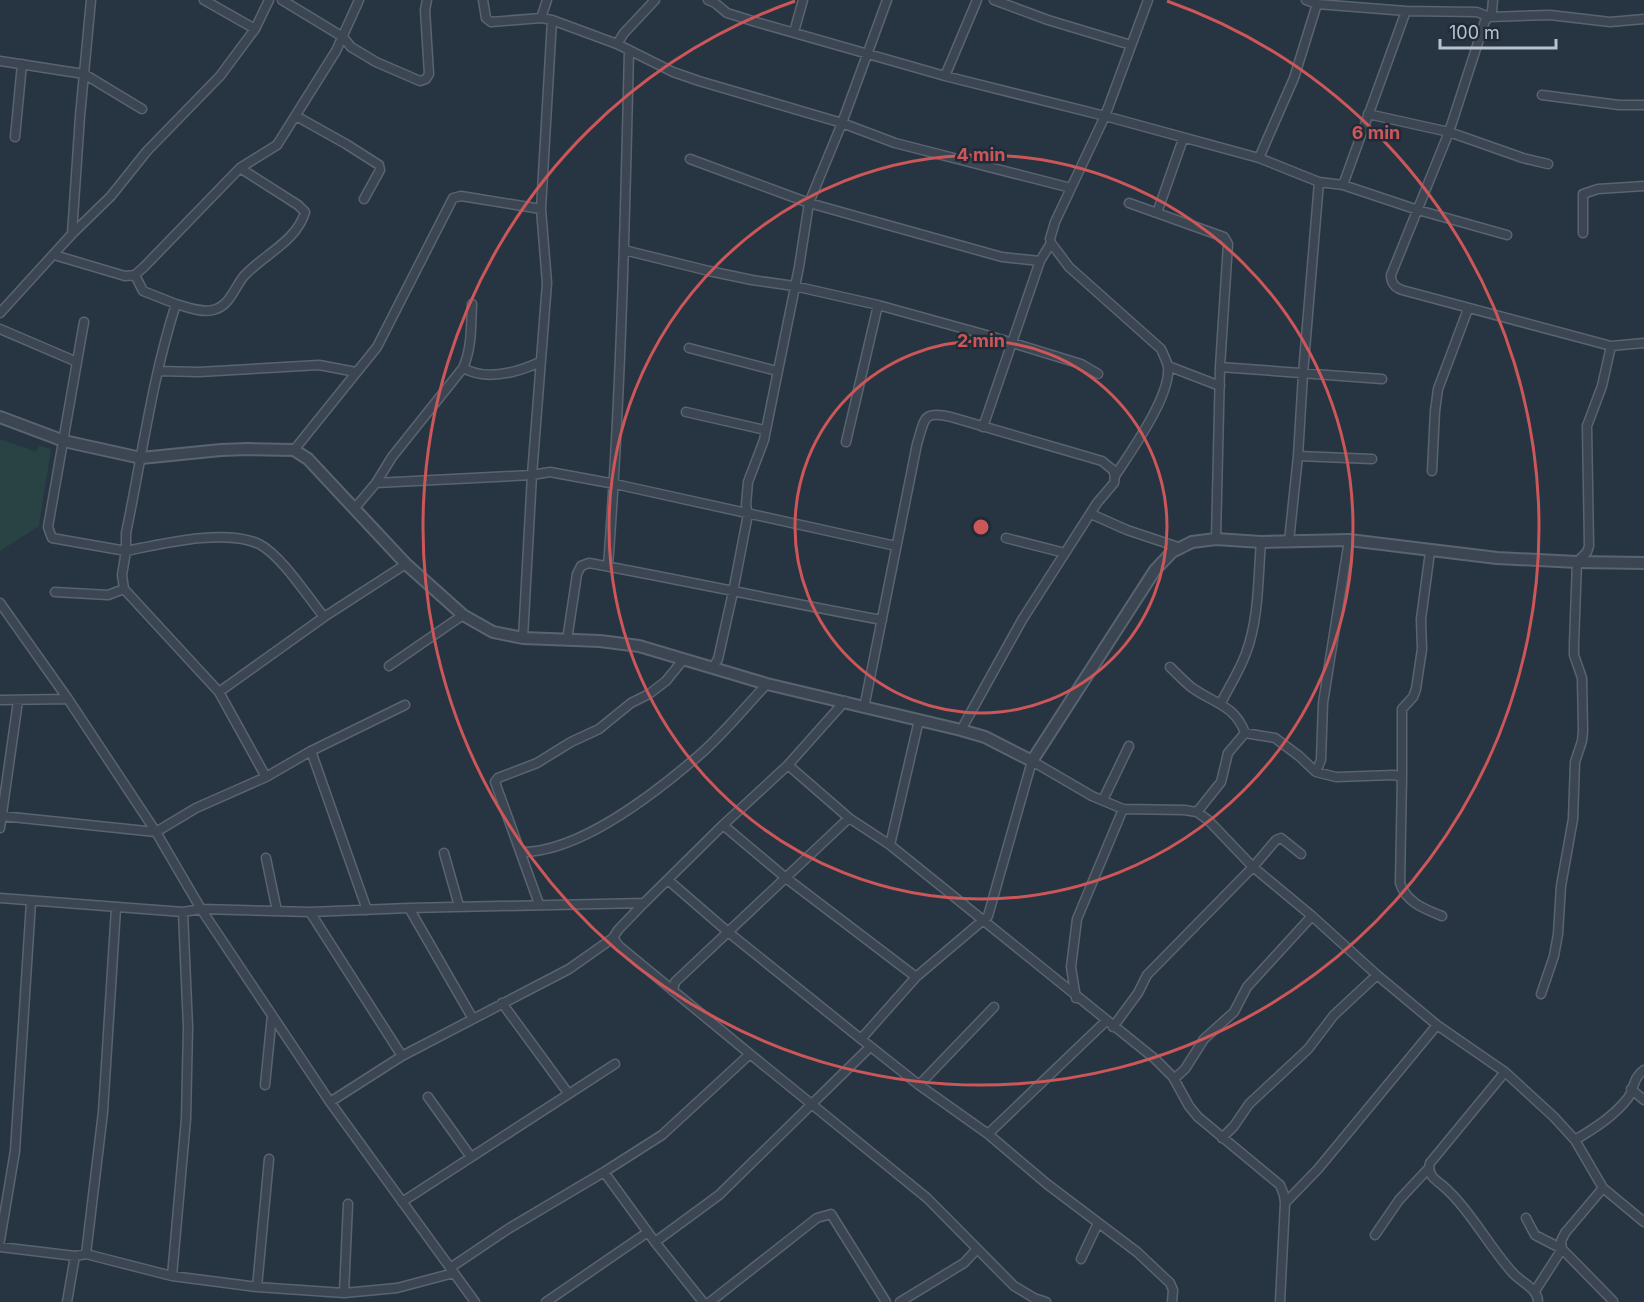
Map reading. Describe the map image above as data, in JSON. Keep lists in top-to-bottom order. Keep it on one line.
{"scale_bar":"100 m","rings":["6 min","4 min","2 min"]}
